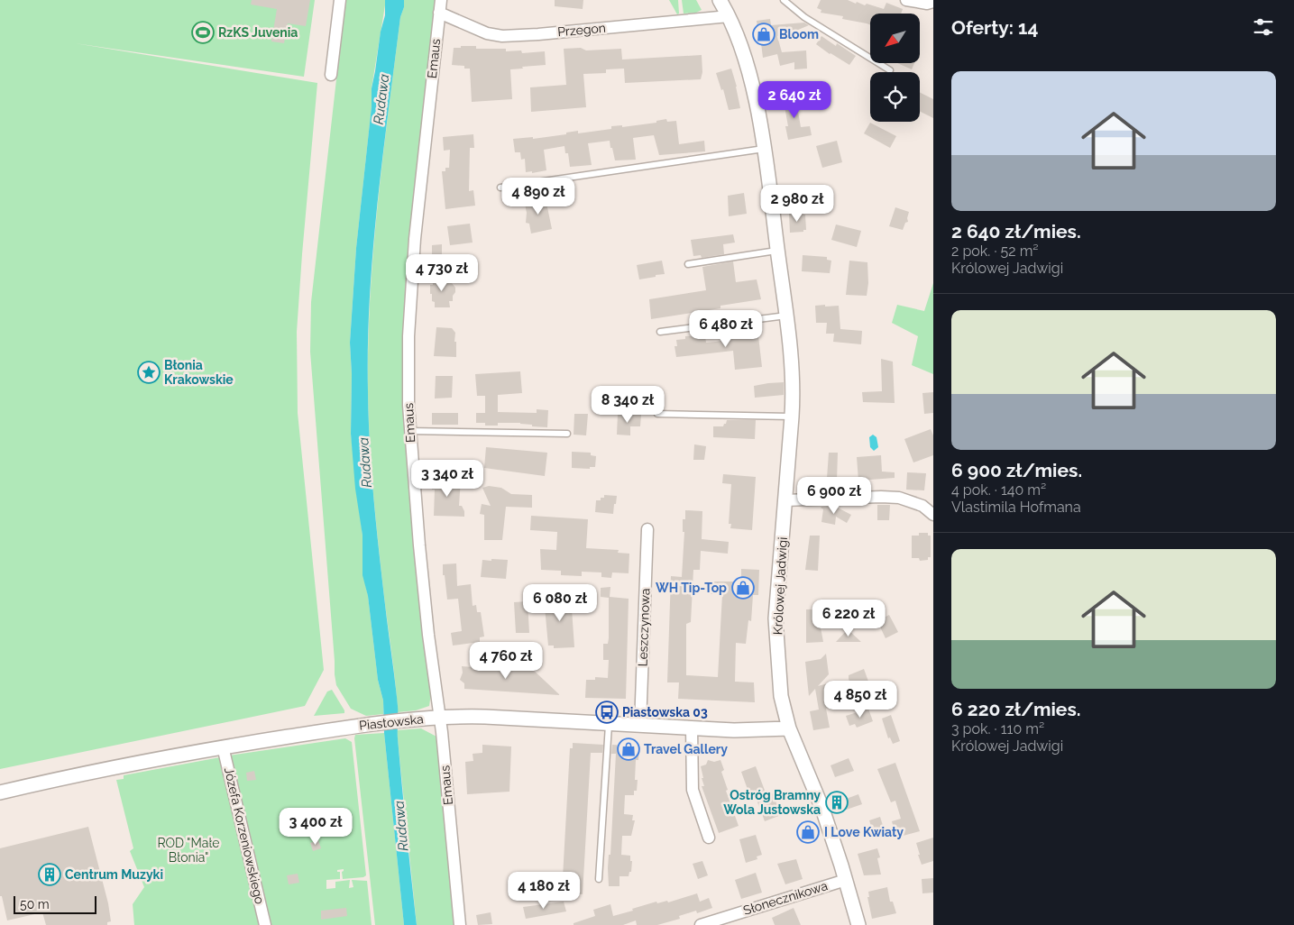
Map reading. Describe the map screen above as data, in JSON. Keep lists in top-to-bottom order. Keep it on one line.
{"streets":{"street":["Przegon","Emaus","Królowej Jadwigi","Leszczynowa","Piastowska","Józefa Korzeniowskiego","Słonecznikowa"]},"crossings":[["Przegon","Emaus"],["Przegon","Królowej Jadwigi"],["Emaus","Piastowska"],["Królowej Jadwigi","Piastowska"],["Królowej Jadwigi","Słonecznikowa"],["Leszczynowa","Piastowska"],["Piastowska","Józefa Korzeniowskiego"]],"water":["Rudawa"],"parks":["ROD \"Małe Błonia\""],"places":{"sports":["RzKS Juvenia"],"shop":["Bloom","WH Tip-Top","Travel Gallery","I Love Kwiaty"],"place":["Błonia Krakowskie"],"bus stop":["Piastowska 03"],"building":["Ostróg Bramny Wola Justowska","Centrum Muzyki"]},"scale_bar":"50 m","north":"bottom left","page":{"heading":"Oferty: 14","list":[{"name":"2 640 zł/mies.","note":"2 pok. · 52 m² · Królowej Jadwigi"},{"name":"6 900 zł/mies.","note":"4 pok. · 140 m² · Vlastimila Hofmana"},{"name":"6 220 zł/mies.","note":"3 pok. · 110 m² · Królowej Jadwigi"}],"price":["2 640 zł","4 890 zł","2 980 zł","4 730 zł","6 480 zł","8 340 zł","3 340 zł","6 900 zł","6 080 zł","6 220 zł","4 760 zł","4 850 zł","3 400 zł","4 180 zł"],"scale":"50 m"}}
